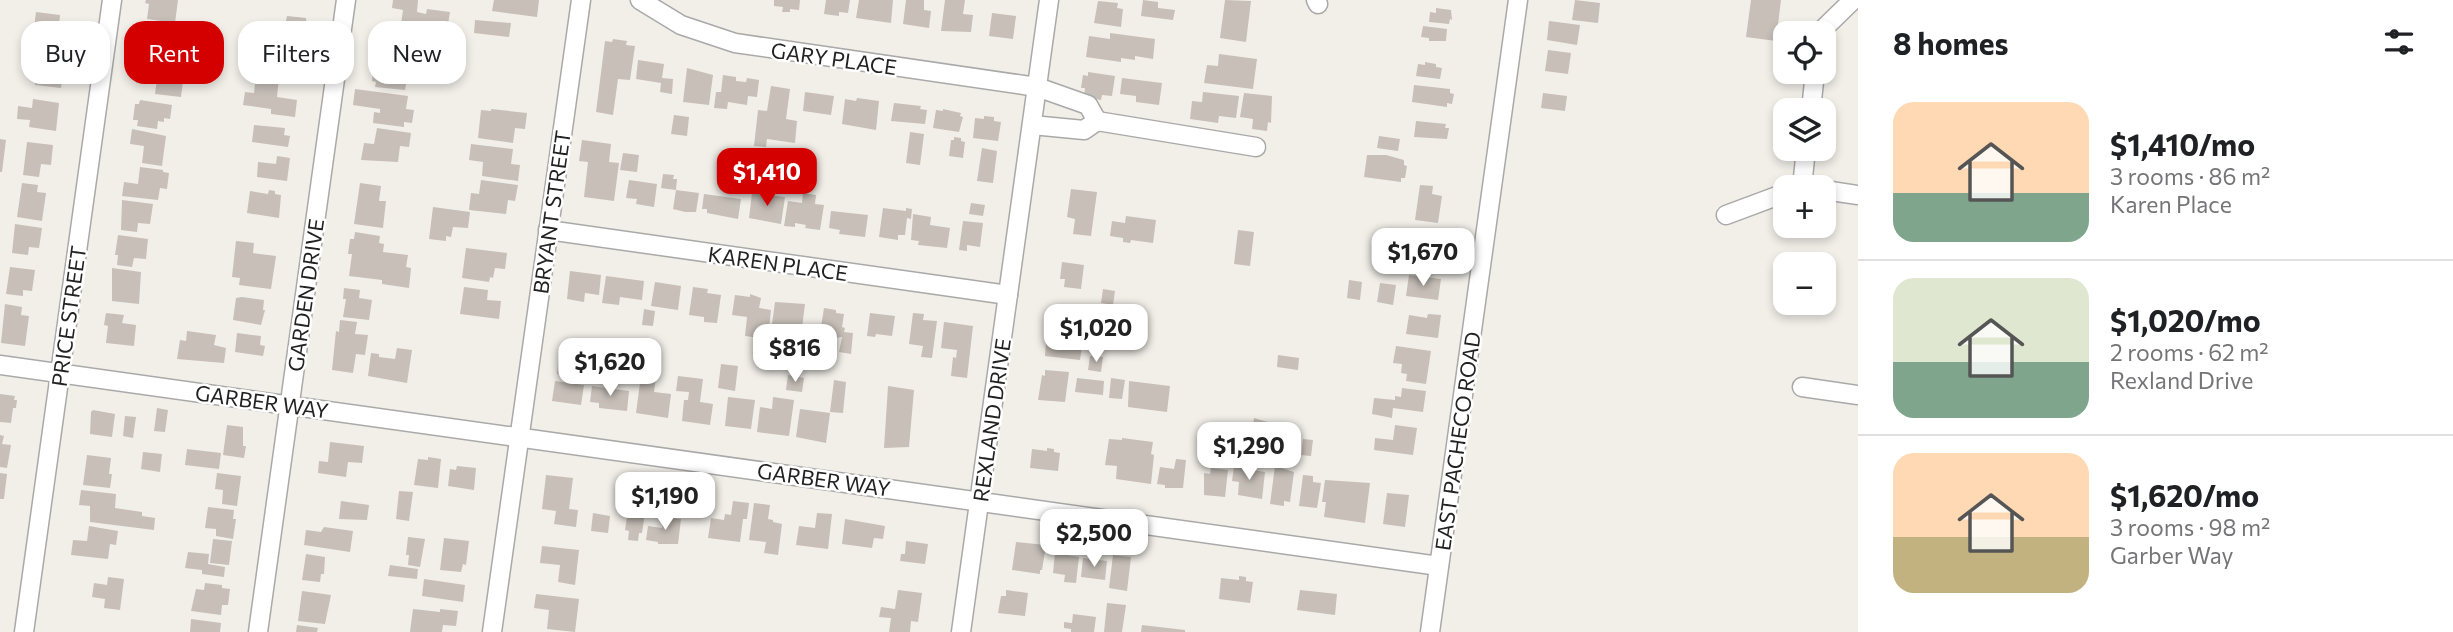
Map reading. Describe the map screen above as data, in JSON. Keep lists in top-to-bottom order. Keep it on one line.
{"streets":{"street":["GARY PLACE","BRYANT STREET","KAREN PLACE","GARDEN DRIVE","PRICE STREET","GARBER WAY","REXLAND DRIVE","EAST PACHECO ROAD"]},"crossings":[["GARY PLACE","REXLAND DRIVE"],["BRYANT STREET","KAREN PLACE"],["BRYANT STREET","GARBER WAY"],["KAREN PLACE","REXLAND DRIVE"],["GARDEN DRIVE","GARBER WAY"],["PRICE STREET","GARBER WAY"],["GARBER WAY","REXLAND DRIVE"],["GARBER WAY","EAST PACHECO ROAD"]],"page":{"heading":"8 homes","map_buttons":["+","−"],"chip":["Buy","Rent","Filters","New"],"list":[{"name":"$1,410/mo","note":"3 rooms · 86 m² · Karen Place"},{"name":"$1,020/mo","note":"2 rooms · 62 m² · Rexland Drive"},{"name":"$1,620/mo","note":"3 rooms · 98 m² · Garber Way"}],"price":["$1,410","$1,670","$1,020","$816","$1,620","$1,290","$1,190","$2,500"]}}
